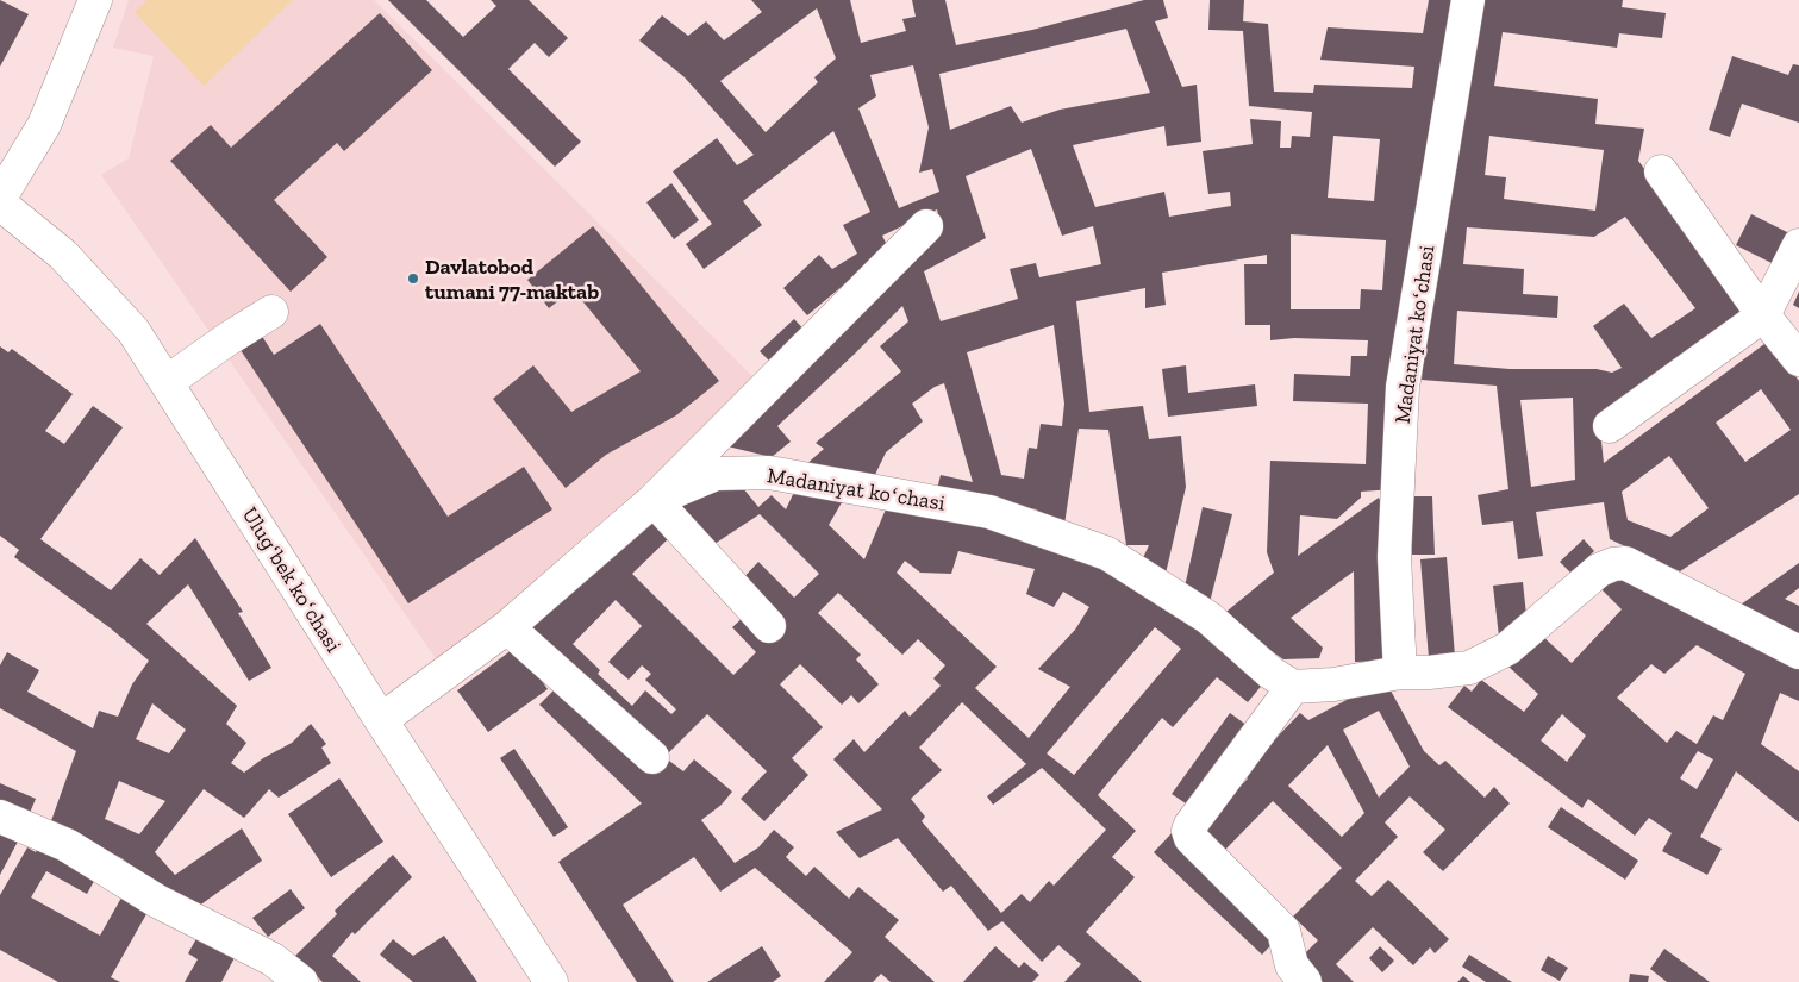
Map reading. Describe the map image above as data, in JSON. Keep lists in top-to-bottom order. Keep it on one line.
{"streets":{"street":["Madaniyat koʻchasi","Ulugʻbek koʻchasi"]},"crossings":[["Madaniyat koʻchasi","Ulugʻbek koʻchasi"]],"places":["Davlatobod tumani 77-maktab"]}
